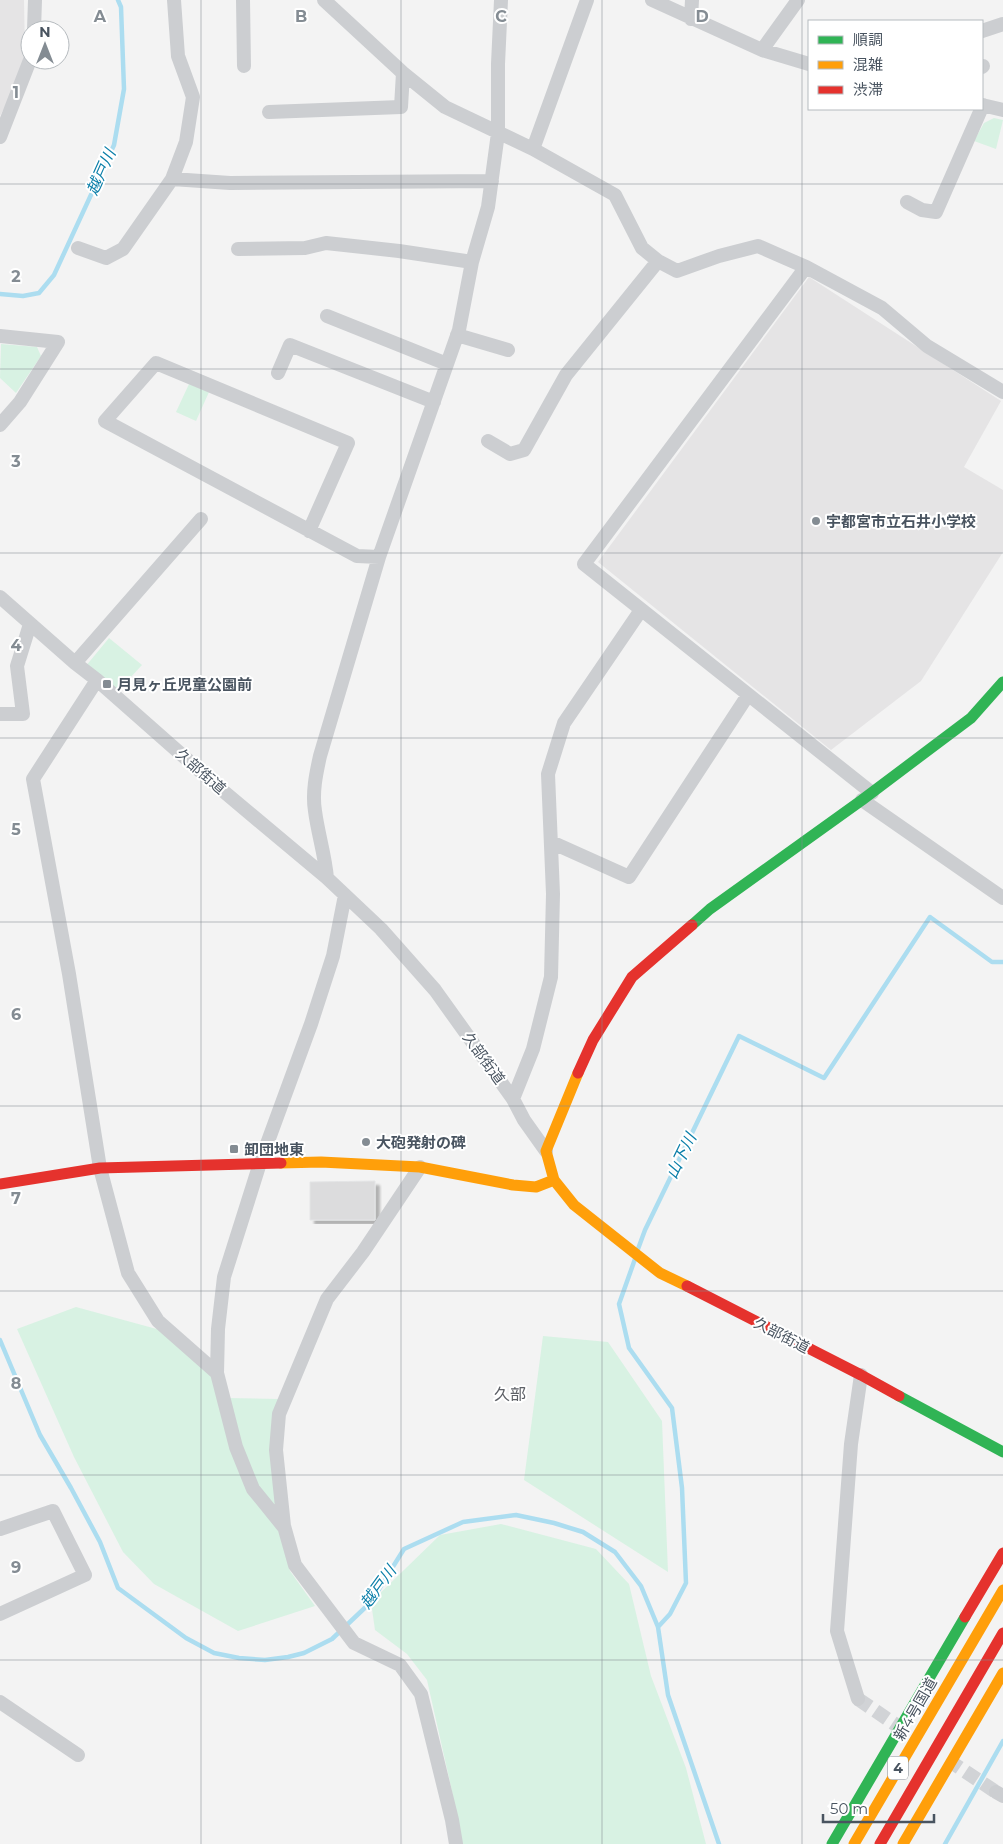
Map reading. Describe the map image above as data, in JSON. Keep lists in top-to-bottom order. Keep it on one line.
{"streets":{"main road":["久部街道","新4号国道","4"]},"districts":["久部"],"water":["越戸川","山下川"],"places":{"other":["宇都宮市立石井小学校","大砲発射の碑"],"transit":["月見ヶ丘児童公園前","卸団地東"]},"legend":["順調","混雑","渋滞"],"scale_bar":"50 m","north":"top","grid":{"columns":["A","B","C","D"],"rows":["1","2","3","4","5","6","7","8","9"]}}
